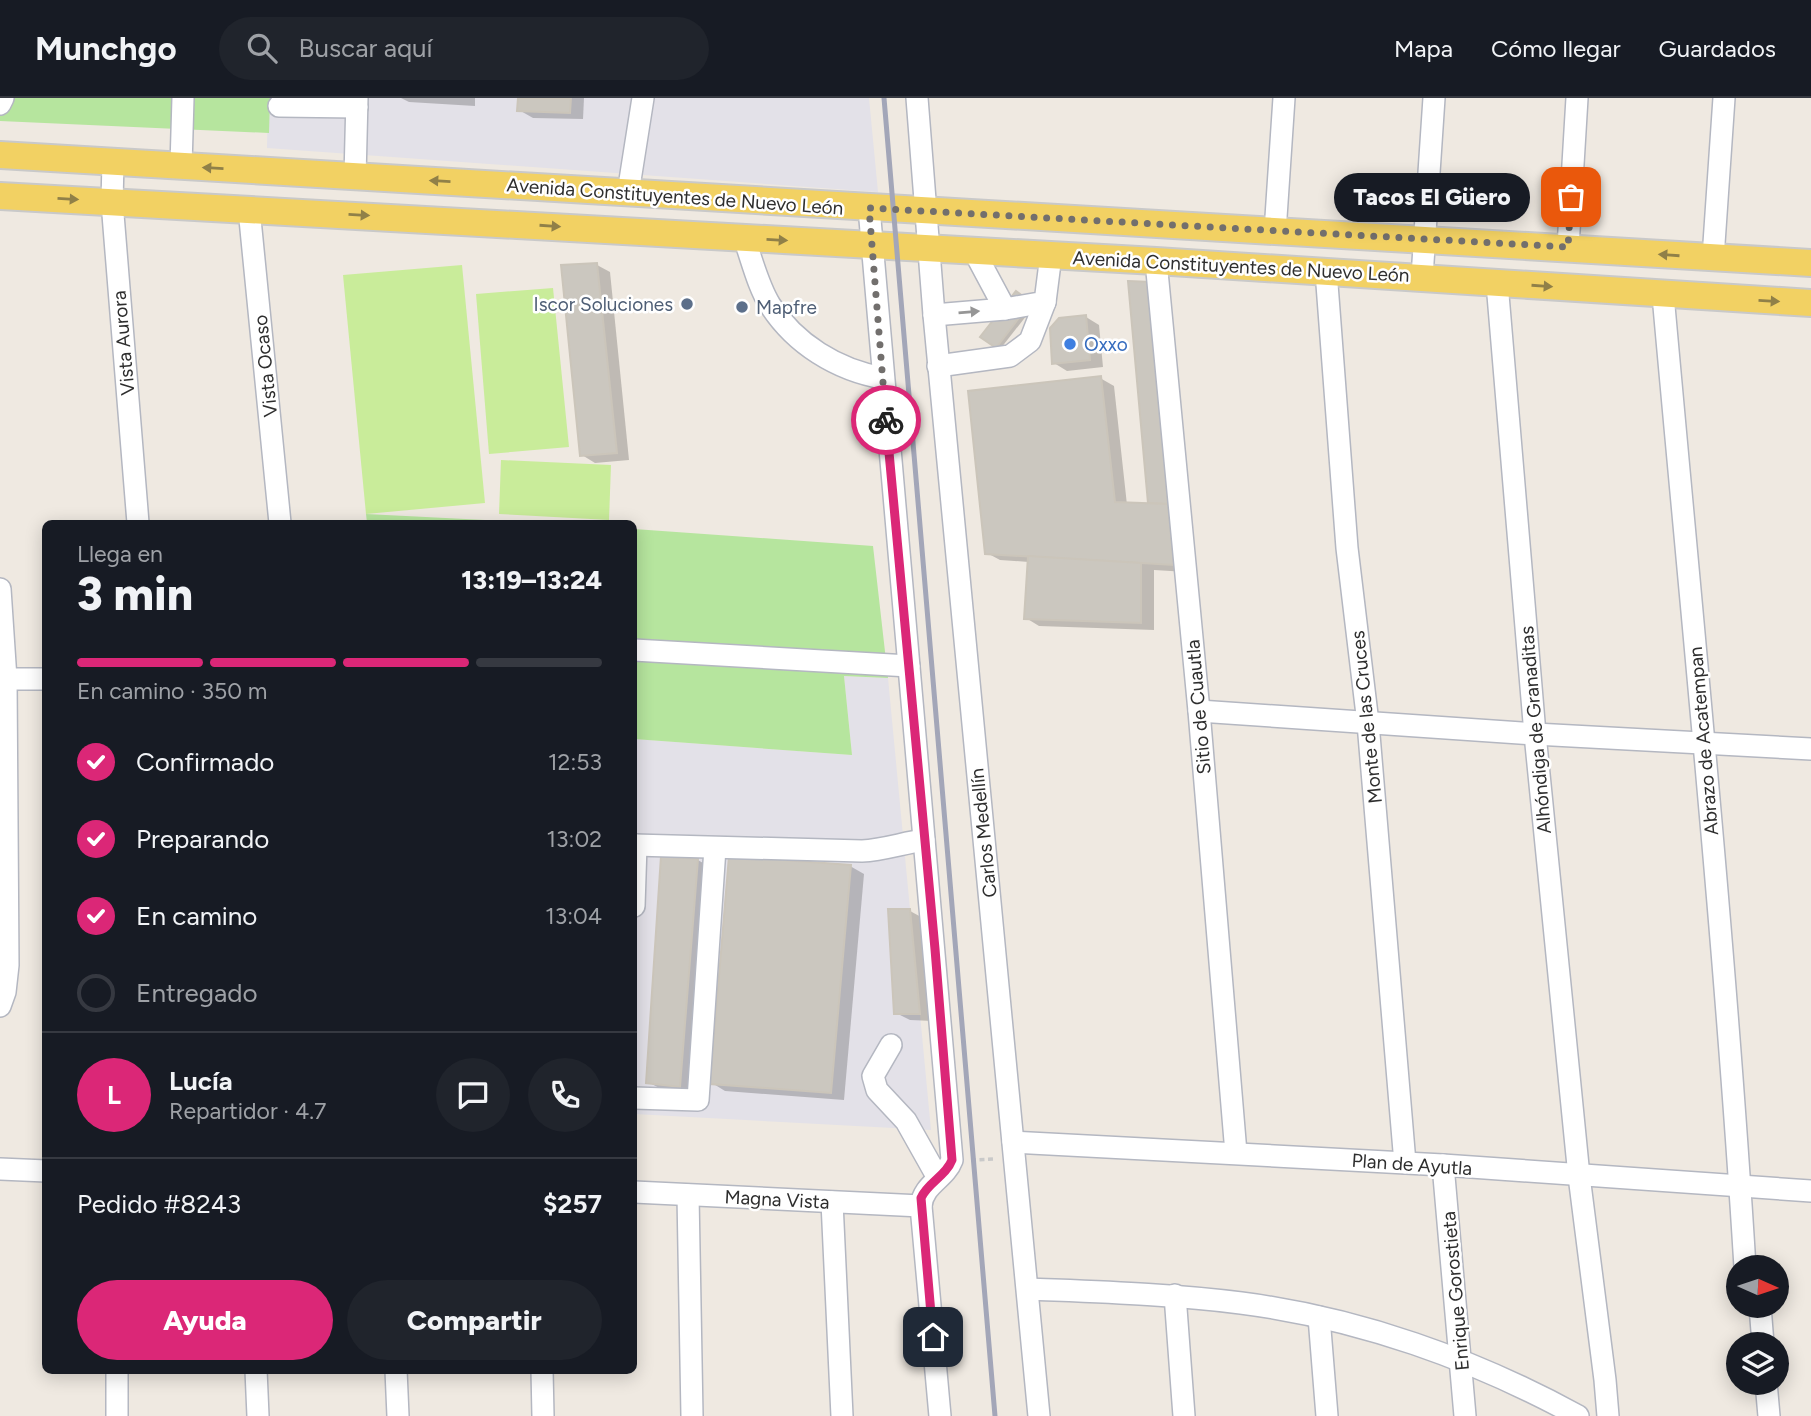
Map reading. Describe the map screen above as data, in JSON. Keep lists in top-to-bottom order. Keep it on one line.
{"streets":{"main road":["Avenida Constituyentes de Nuevo León"],"street":["Vista Aurora","Vista Ocaso","Sitio de Cuautla","Monte de las Cruces","Alhóndiga de Granaditas","Abrazo de Acatempan","Carlos Medellín","Plan de Ayutla","Magna Vista","Enrique Gorostieta"]},"crossings":[["Avenida Constituyentes de Nuevo León","Vista Aurora"],["Avenida Constituyentes de Nuevo León","Vista Ocaso"],["Avenida Constituyentes de Nuevo León","Sitio de Cuautla"],["Avenida Constituyentes de Nuevo León","Monte de las Cruces"],["Avenida Constituyentes de Nuevo León","Alhóndiga de Granaditas"],["Avenida Constituyentes de Nuevo León","Abrazo de Acatempan"],["Avenida Constituyentes de Nuevo León","Carlos Medellín"],["Sitio de Cuautla","Plan de Ayutla"],["Monte de las Cruces","Plan de Ayutla"],["Alhóndiga de Granaditas","Plan de Ayutla"],["Abrazo de Acatempan","Plan de Ayutla"],["Carlos Medellín","Plan de Ayutla"],["Plan de Ayutla","Enrique Gorostieta"]],"places":["Tacos El Güero","Iscor Soluciones","Mapfre","Oxxo"],"north":"right","page":{"header":"Munchgo","search":"Buscar aquí","nav":["Mapa","Cómo llegar","Guardados"],"bubble":"Tacos El Güero","heading":["3 min","Llega en","13:19–13:24"],"panel":["Lucía","Repartidor · 4.7","Pedido #8243","$257"],"bar":"En camino · 350 m","list":[["Confirmado","12:53"],["Preparando","13:02"],["En camino","13:04"],"Entregado"],"round":"L","buttons":["Ayuda","Compartir"]}}
